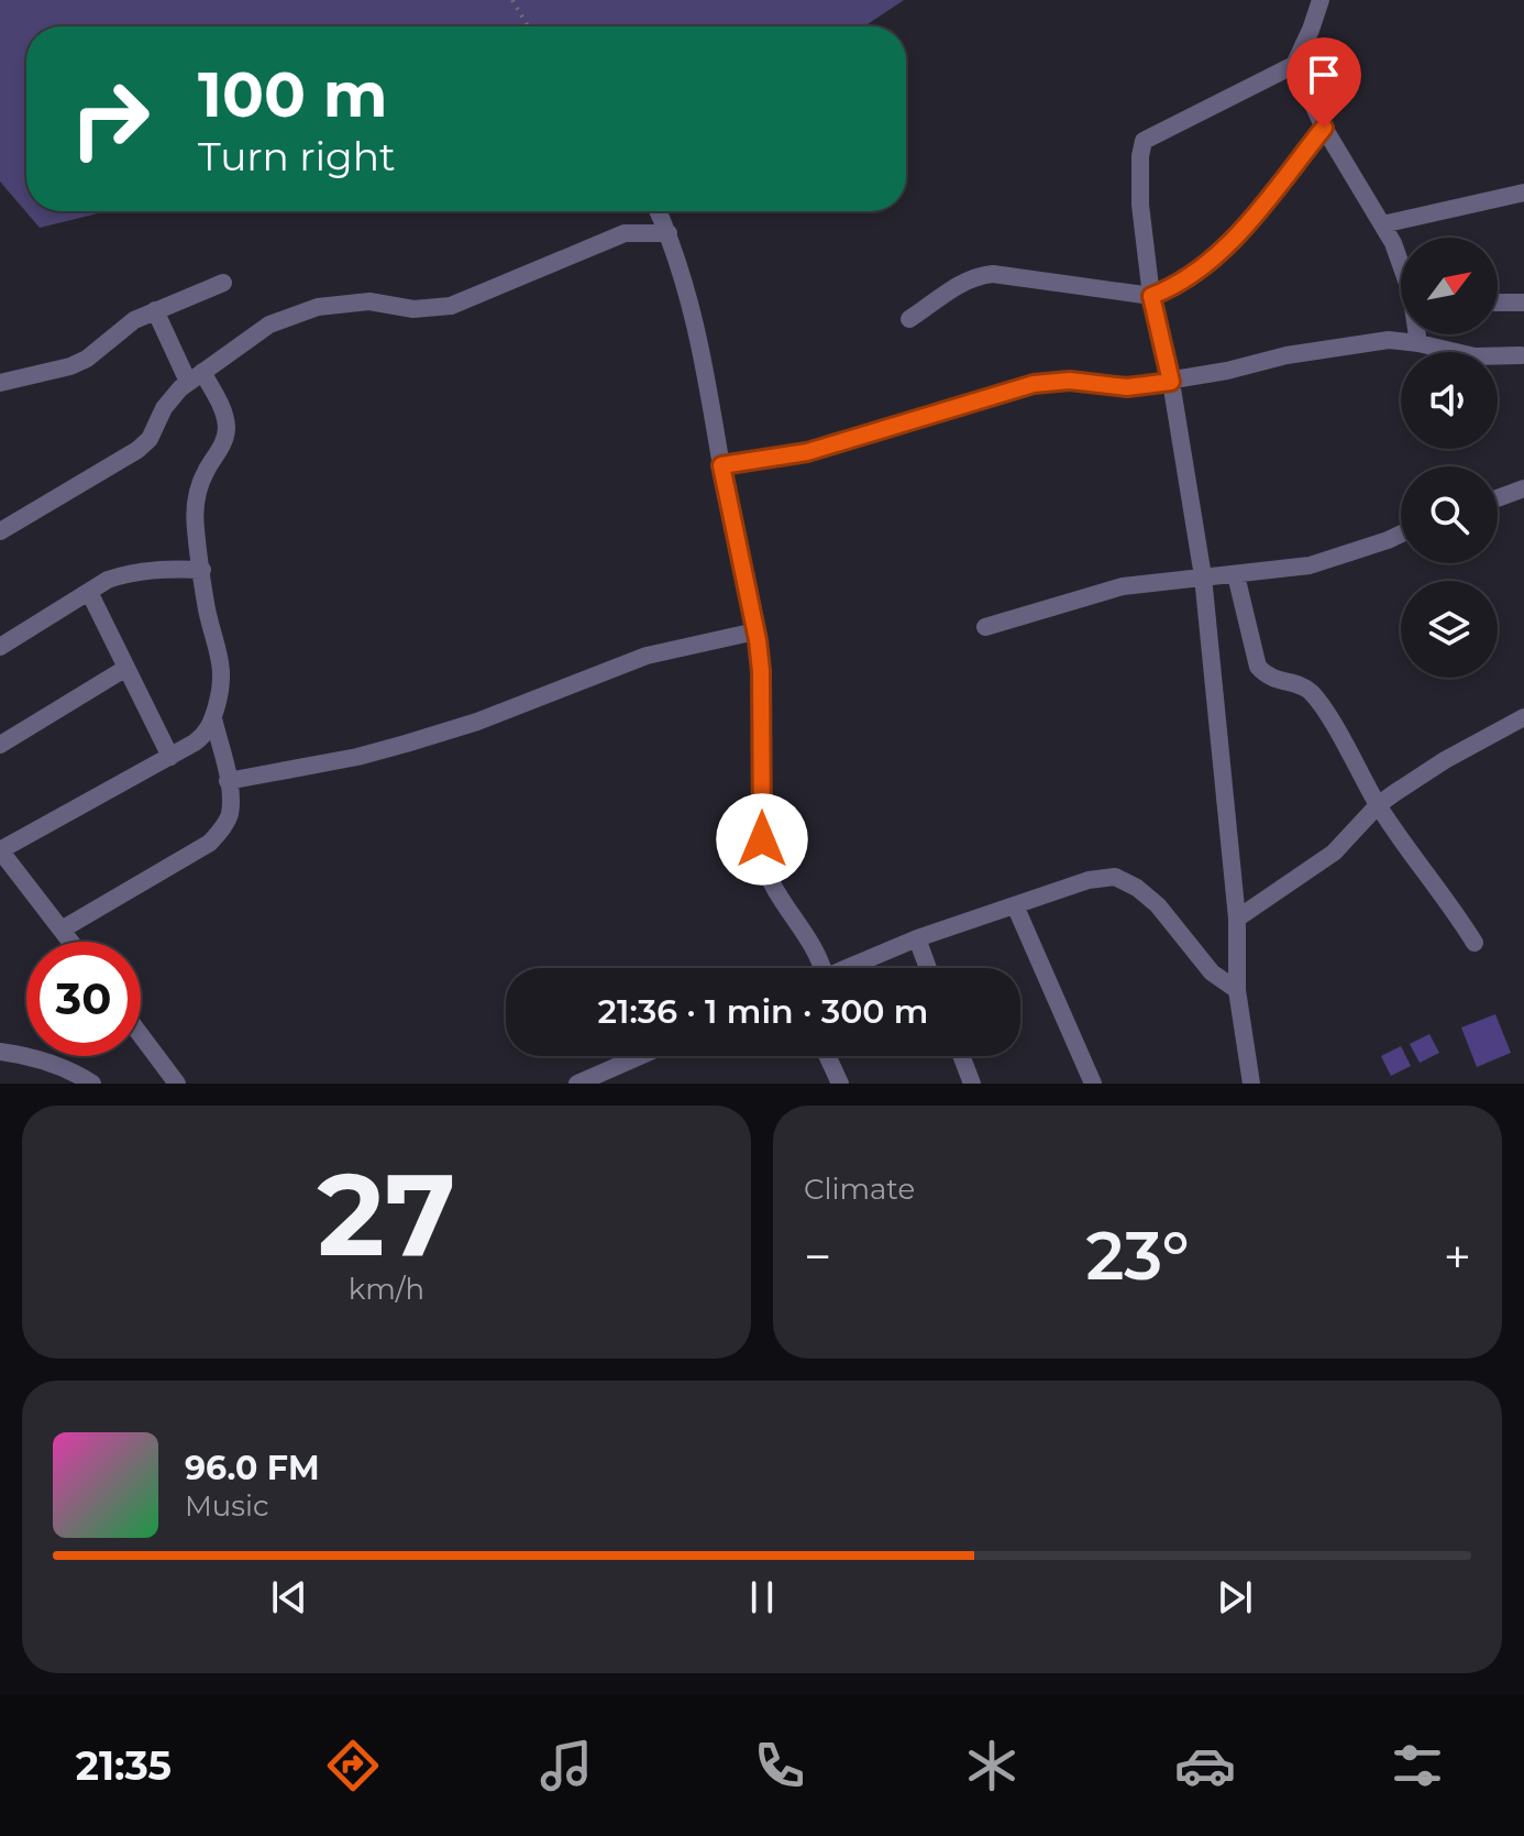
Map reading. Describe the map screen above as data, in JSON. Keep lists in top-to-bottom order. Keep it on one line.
{"north":"top right","page":{"turn":["100 m","Turn right"],"limit":"30","trip":"21:36 · 1 min · 300 m","tile":[["27","km/h"],"Climate"],"heat":["−","23°","+"],"song":["96.0 FM","Music"],"tabs":"21:35"}}
